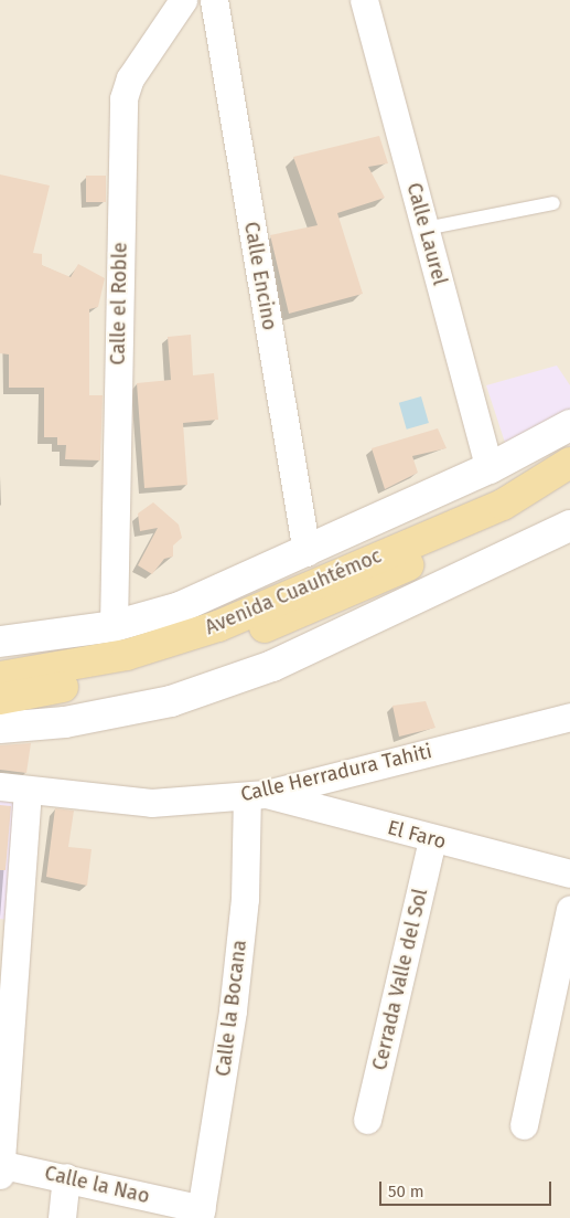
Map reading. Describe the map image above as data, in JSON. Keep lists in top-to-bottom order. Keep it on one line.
{"streets":{"main road":["Avenida Cuauhtémoc"],"street":["Calle Laurel","Calle Encino","Calle el Roble","Calle Herradura Tahiti","El Faro","Cerrada Valle del Sol","Calle la Bocana","Calle la Nao"]},"crossings":[["Calle Herradura Tahiti","El Faro"],["Calle Herradura Tahiti","Calle la Bocana"],["El Faro","Cerrada Valle del Sol"],["El Faro","Calle la Bocana"],["Calle la Bocana","Calle la Nao"]],"scale_bar":"50 m"}
